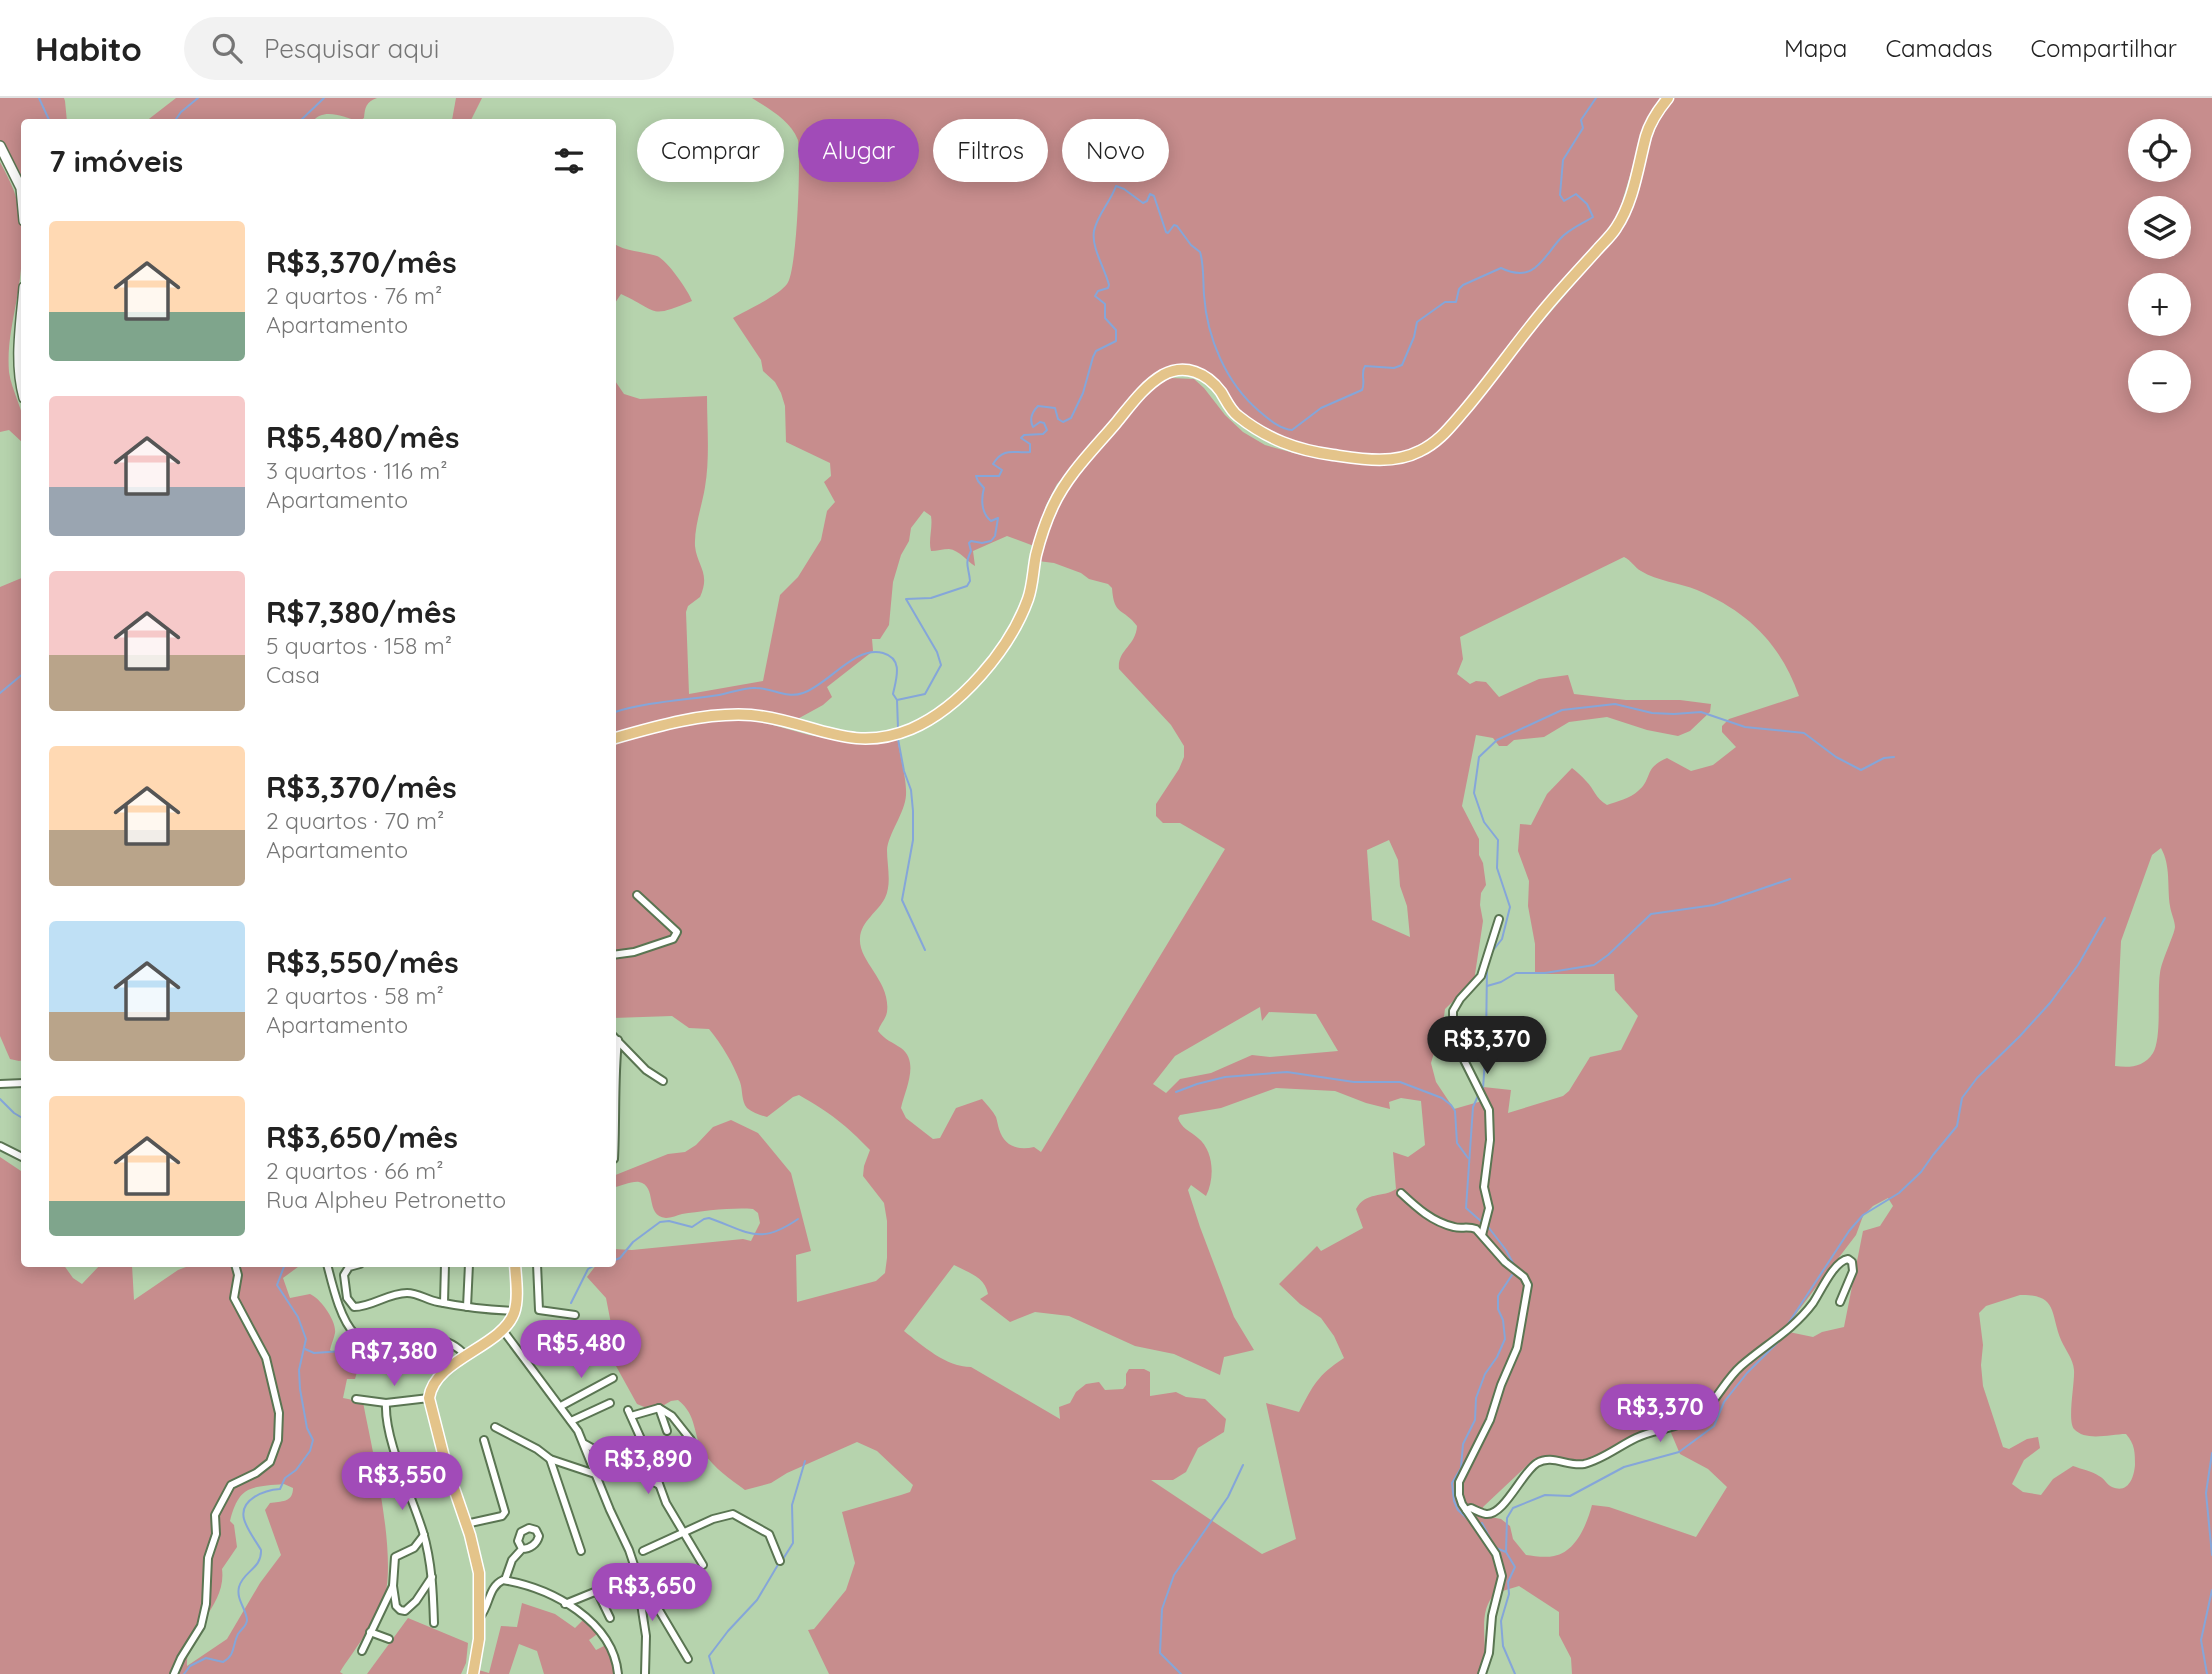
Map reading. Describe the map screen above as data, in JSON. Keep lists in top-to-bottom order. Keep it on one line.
{"page":{"header":"Habito","search":"Pesquisar aqui","nav":["Mapa","Camadas","Compartilhar"],"map_buttons":["+","−"],"chip":["Comprar","Alugar","Filtros","Novo"],"heading":"7 imóveis","list":[{"name":"R$3,370/mês","note":"2 quartos · 76 m² · Apartamento"},{"name":"R$5,480/mês","note":"3 quartos · 116 m² · Apartamento"},{"name":"R$7,380/mês","note":"5 quartos · 158 m² · Casa"},{"name":"R$3,370/mês","note":"2 quartos · 70 m² · Apartamento"},{"name":"R$3,550/mês","note":"2 quartos · 58 m² · Apartamento"},{"name":"R$3,650/mês","note":"2 quartos · 66 m² · Rua Alpheu Petronetto"}],"price":["R$3,370","R$5,480","R$7,380","R$3,370","R$3,890","R$3,550","R$3,650"]}}
